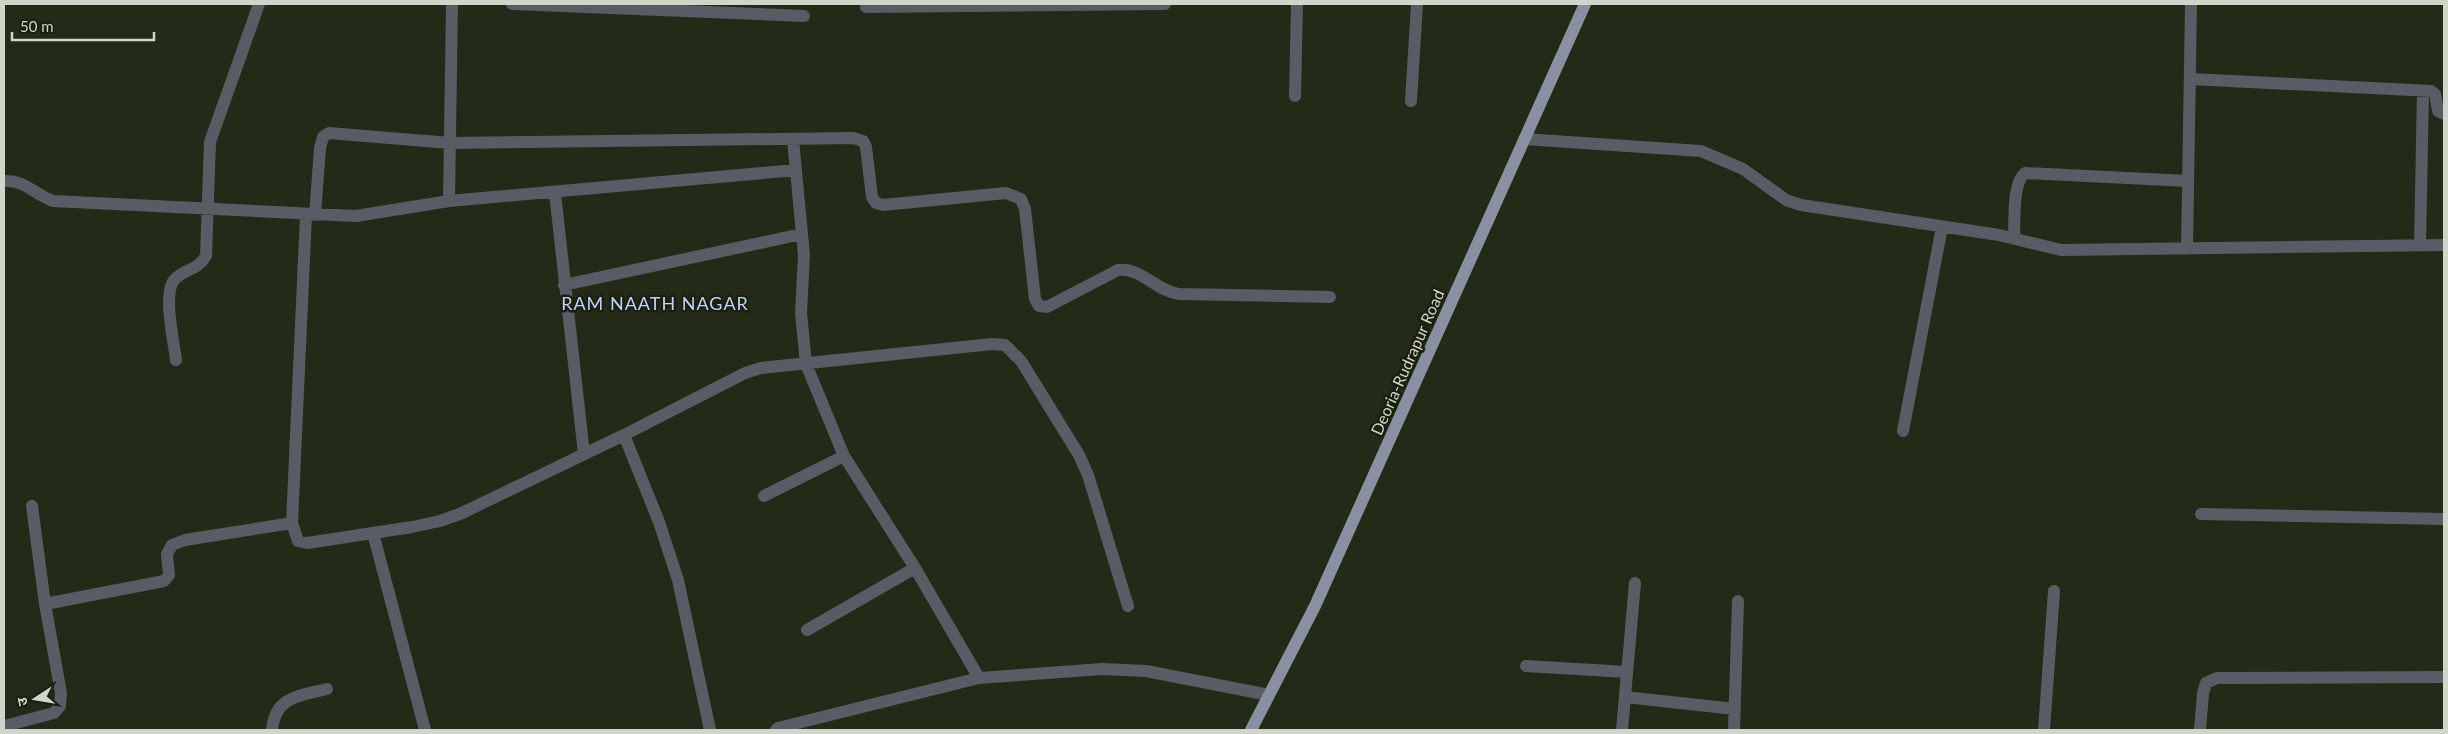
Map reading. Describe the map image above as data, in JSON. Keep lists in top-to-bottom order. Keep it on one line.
{"streets":{"main road":["Deoria-Rudrapur Road"]},"districts":["RAM NAATH NAGAR"],"scale_bar":"50 m","north":"left"}
